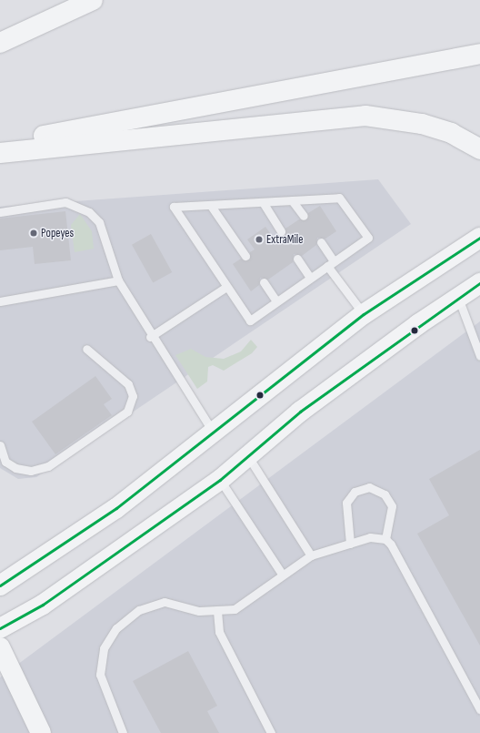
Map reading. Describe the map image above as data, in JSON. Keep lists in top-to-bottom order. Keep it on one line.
{"places":["Popeyes","ExtraMile"]}
